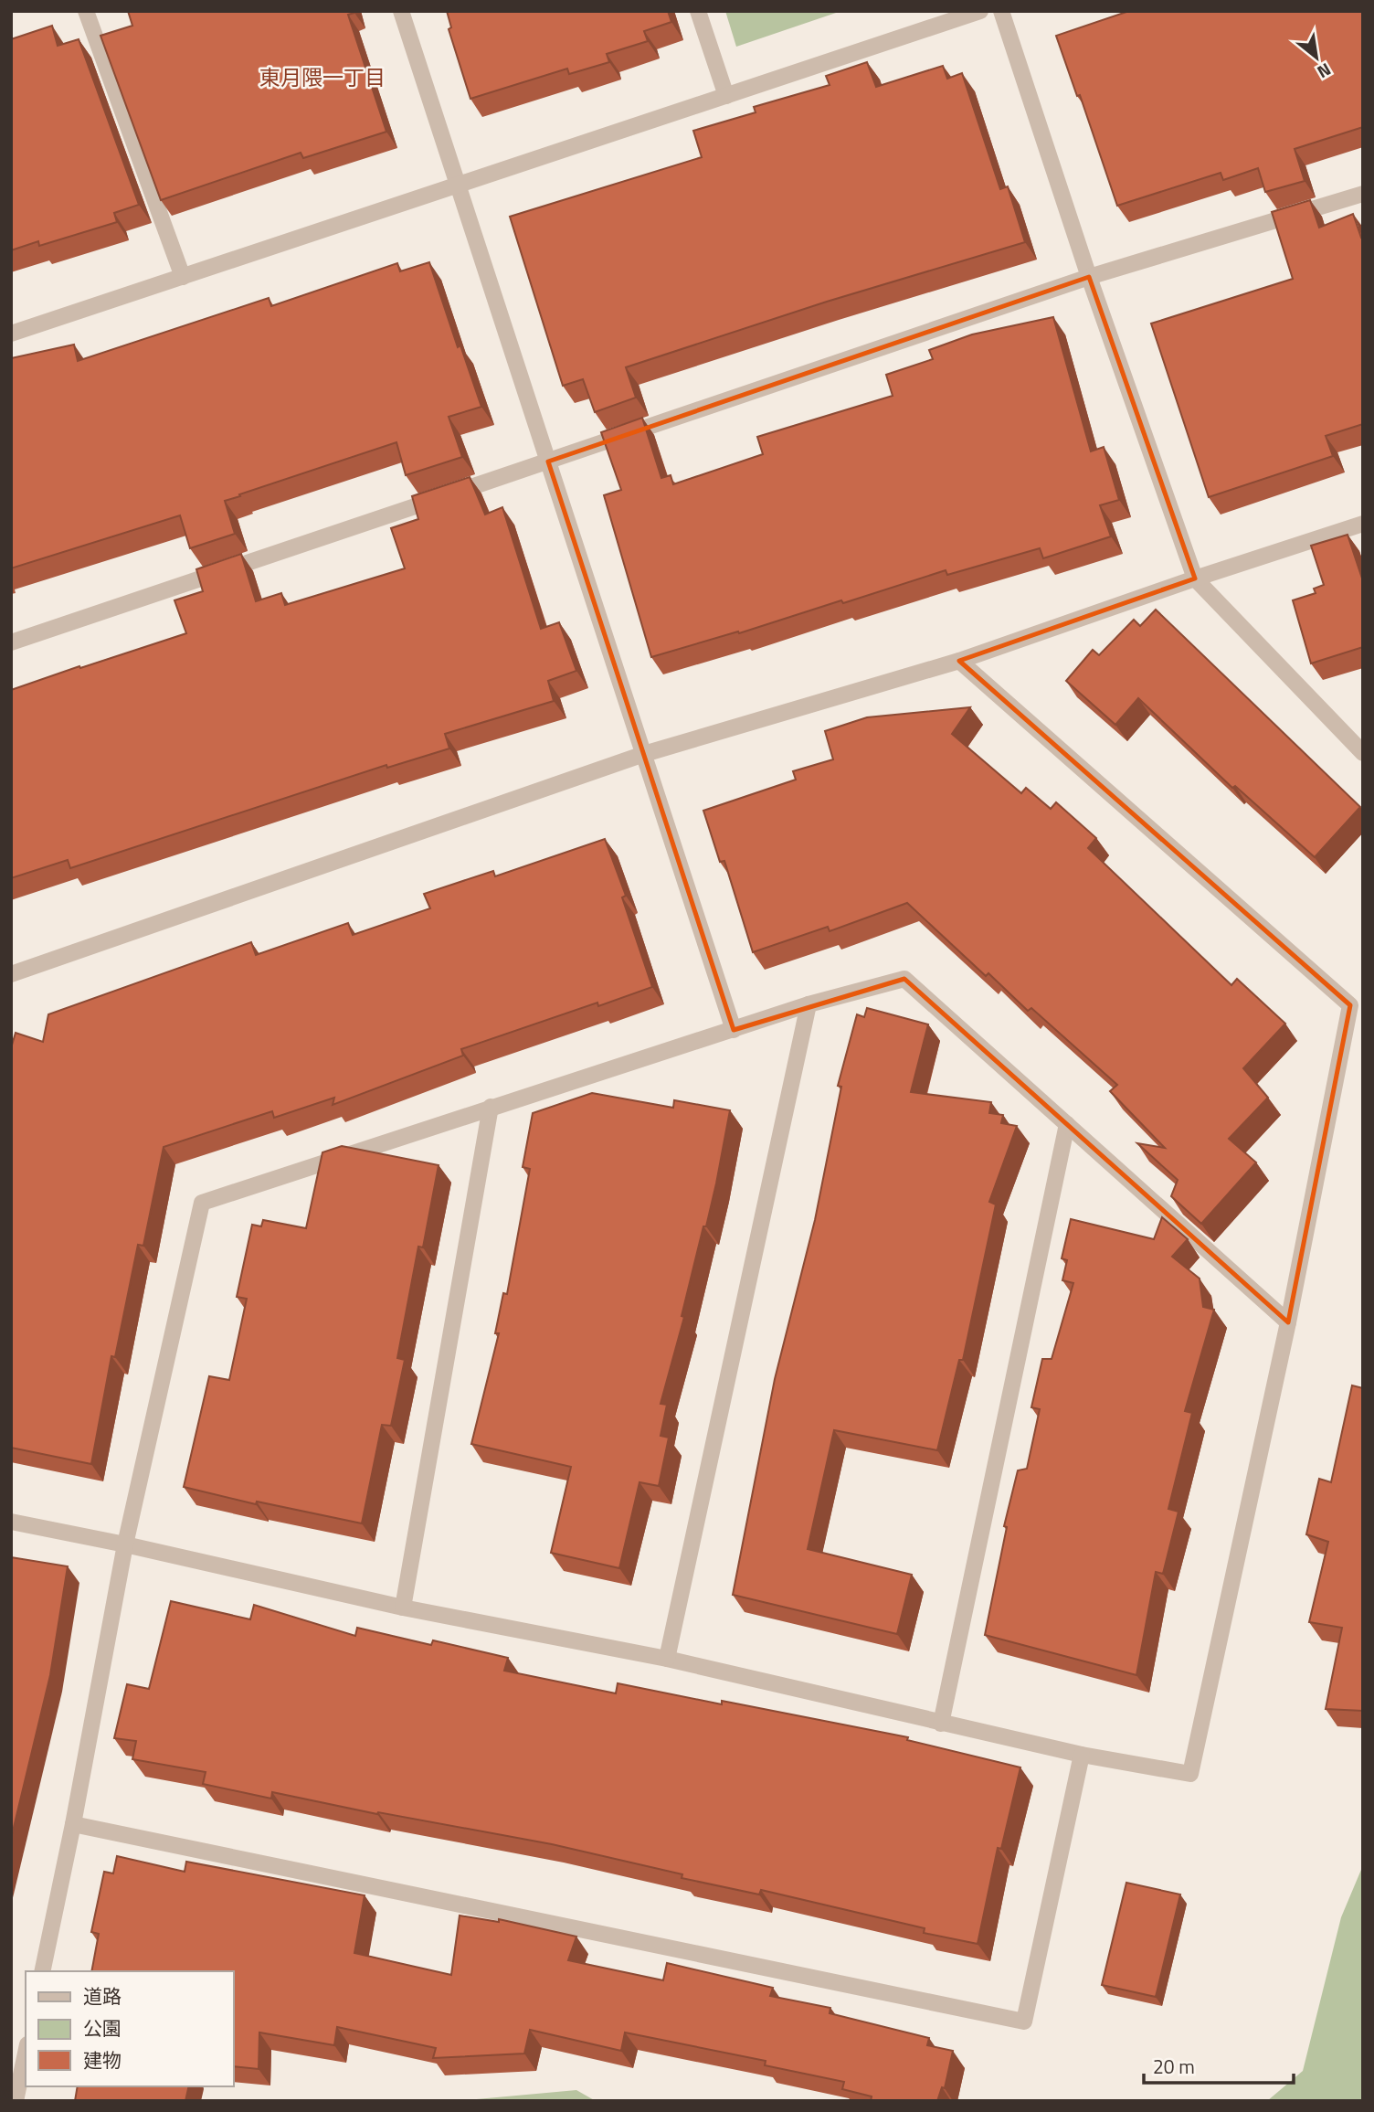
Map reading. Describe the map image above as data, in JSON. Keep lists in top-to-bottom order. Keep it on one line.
{"districts":["東月隈一丁目"],"legend":["道路","公園","建物"],"scale_bar":"20 m","north":"bottom right"}
